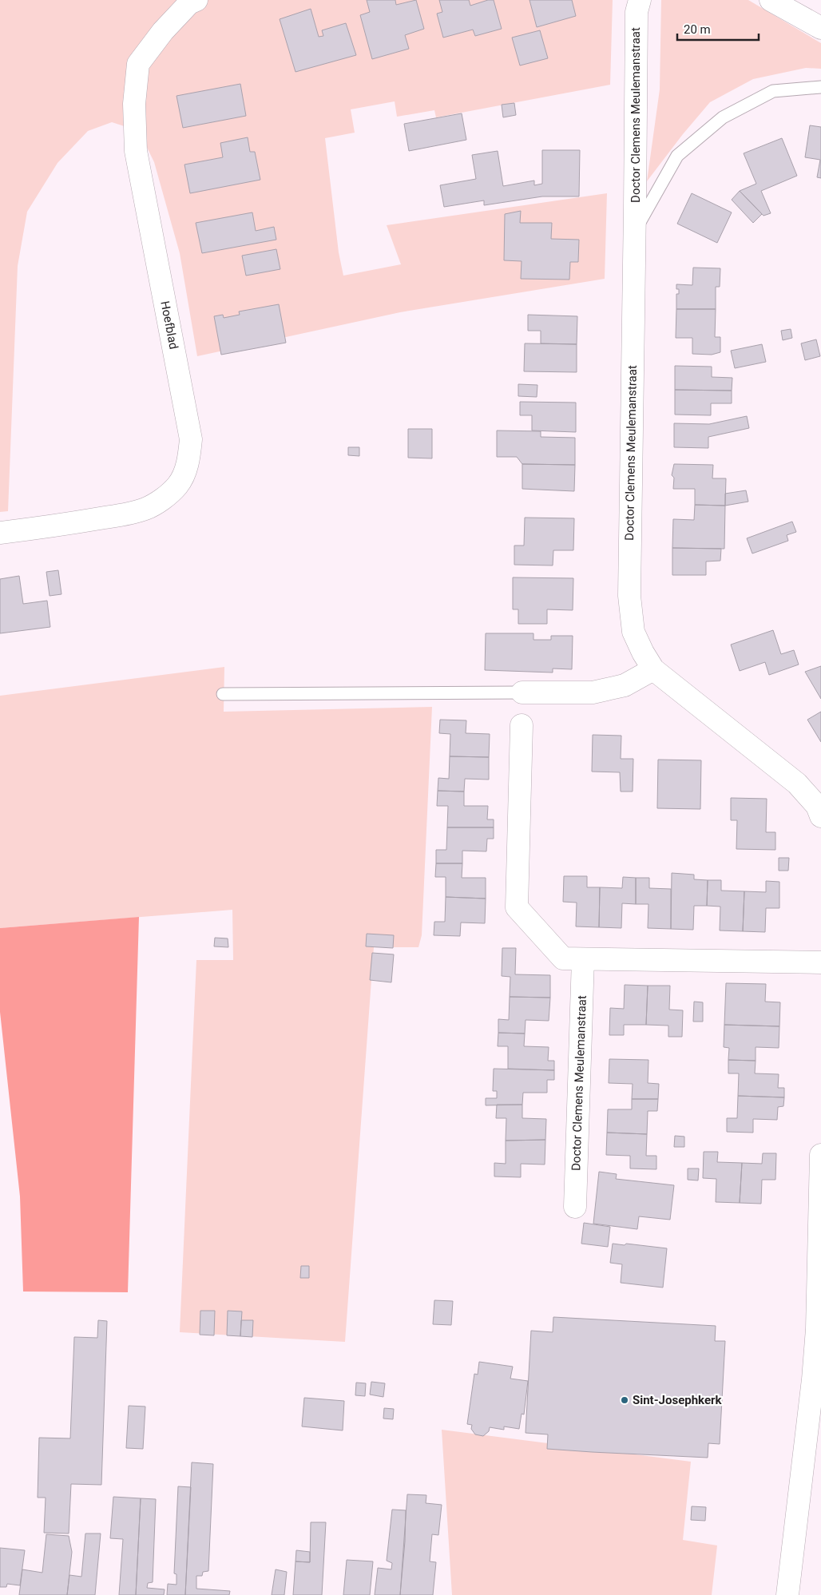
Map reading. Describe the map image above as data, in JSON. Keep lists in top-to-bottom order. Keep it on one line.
{"streets":{"street":["Doctor Clemens Meulemanstraat","Hoefblad"]},"places":["Sint-Josephkerk"],"scale_bar":"20 m"}
